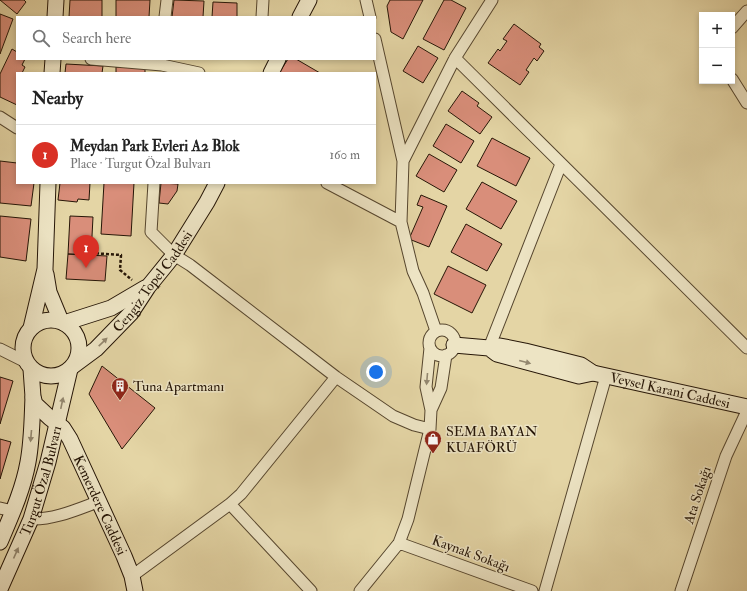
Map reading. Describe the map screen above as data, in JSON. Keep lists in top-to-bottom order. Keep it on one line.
{"streets":{"main road":["Cengiz Topel Caddesi","Veysel Karani Caddesi","Turgut Özal Bulvarı","Kemerdere Caddesi"],"street":["Ata Sokağı","Kaynak Sokağı"]},"crossings":[["Cengiz Topel Caddesi","Turgut Özal Bulvarı"],["Turgut Özal Bulvarı","Kemerdere Caddesi"]],"places":{"building":["Tuna Apartmanı"],"shop":["SEMA BAYAN KUAFÖRÜ"]},"page":{"map_buttons":["+","−"],"search":"Search here","heading":"Nearby","list":[{"mark":"1","name":"Meydan Park Evleri A2 Blok","note":"Place · Turgut Özal Bulvarı","value":"160 m"}],"pins":"1"}}
